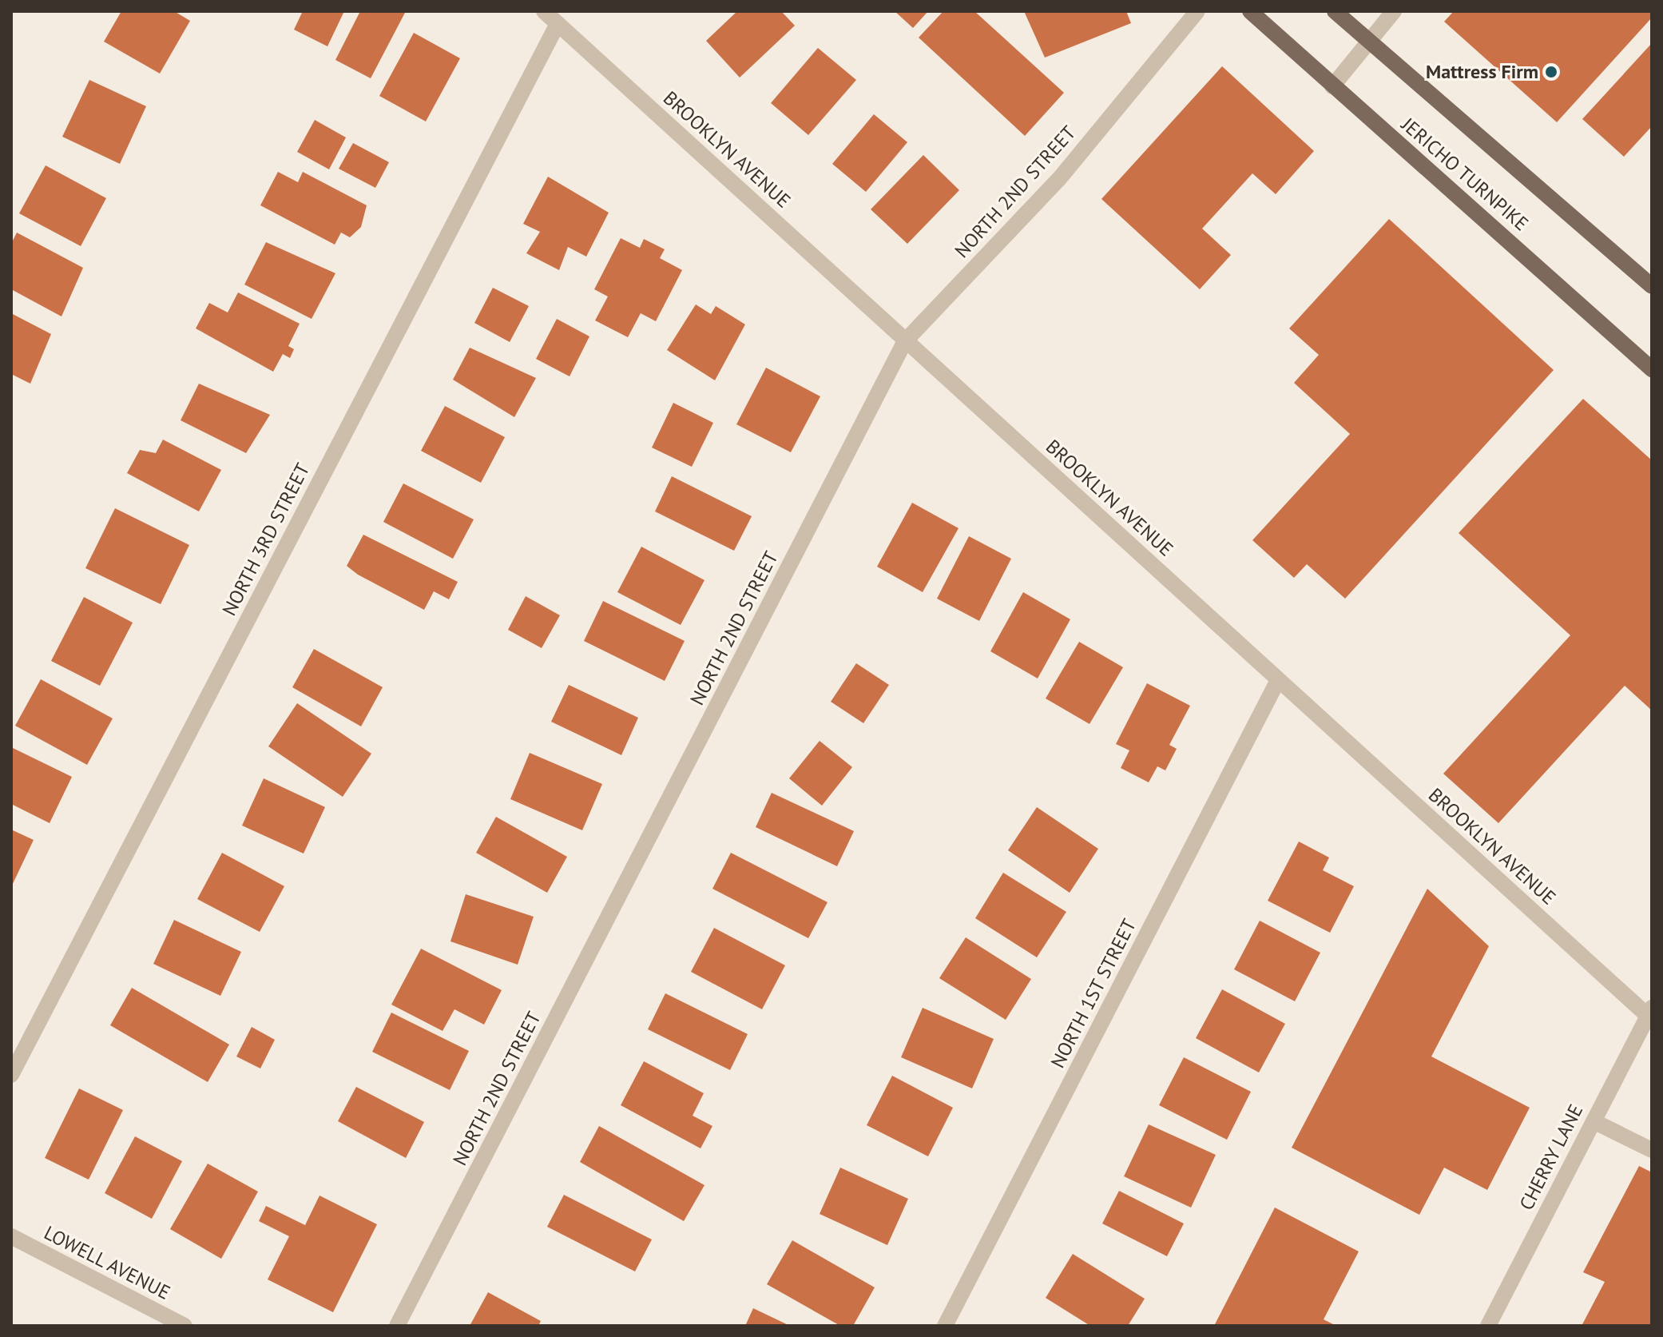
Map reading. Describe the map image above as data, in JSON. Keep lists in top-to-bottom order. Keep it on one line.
{"streets":{"main road":["JERICHO TURNPIKE"],"street":["BROOKLYN AVENUE","NORTH 2ND STREET","NORTH 3RD STREET","NORTH 1ST STREET","CHERRY LANE","LOWELL AVENUE"]},"crossings":[["BROOKLYN AVENUE","NORTH 2ND STREET"],["BROOKLYN AVENUE","NORTH 3RD STREET"],["BROOKLYN AVENUE","NORTH 1ST STREET"],["BROOKLYN AVENUE","CHERRY LANE"]],"places":["Mattress Firm"]}
